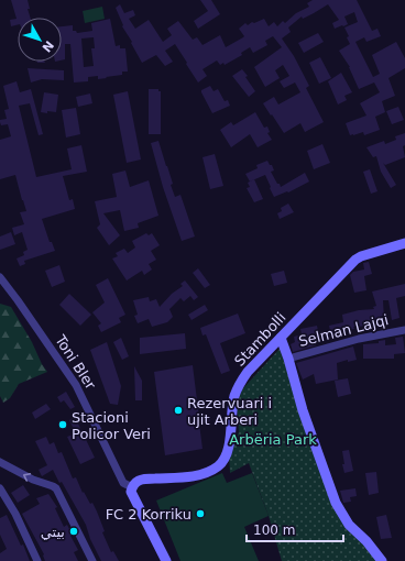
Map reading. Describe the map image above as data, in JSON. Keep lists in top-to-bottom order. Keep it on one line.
{"streets":{"street":["Selman Lajqi","Stambolli","Toni Bler"]},"crossings":[["Selman Lajqi","Stambolli"],["Stambolli","Toni Bler"]],"parks":["Arbëria Park"],"places":["Rezervuari i ujit Arberi","Stacioni Policor Veri","FC 2 Korriku","بيتي"],"scale_bar":"100 m","north":"bottom right"}
